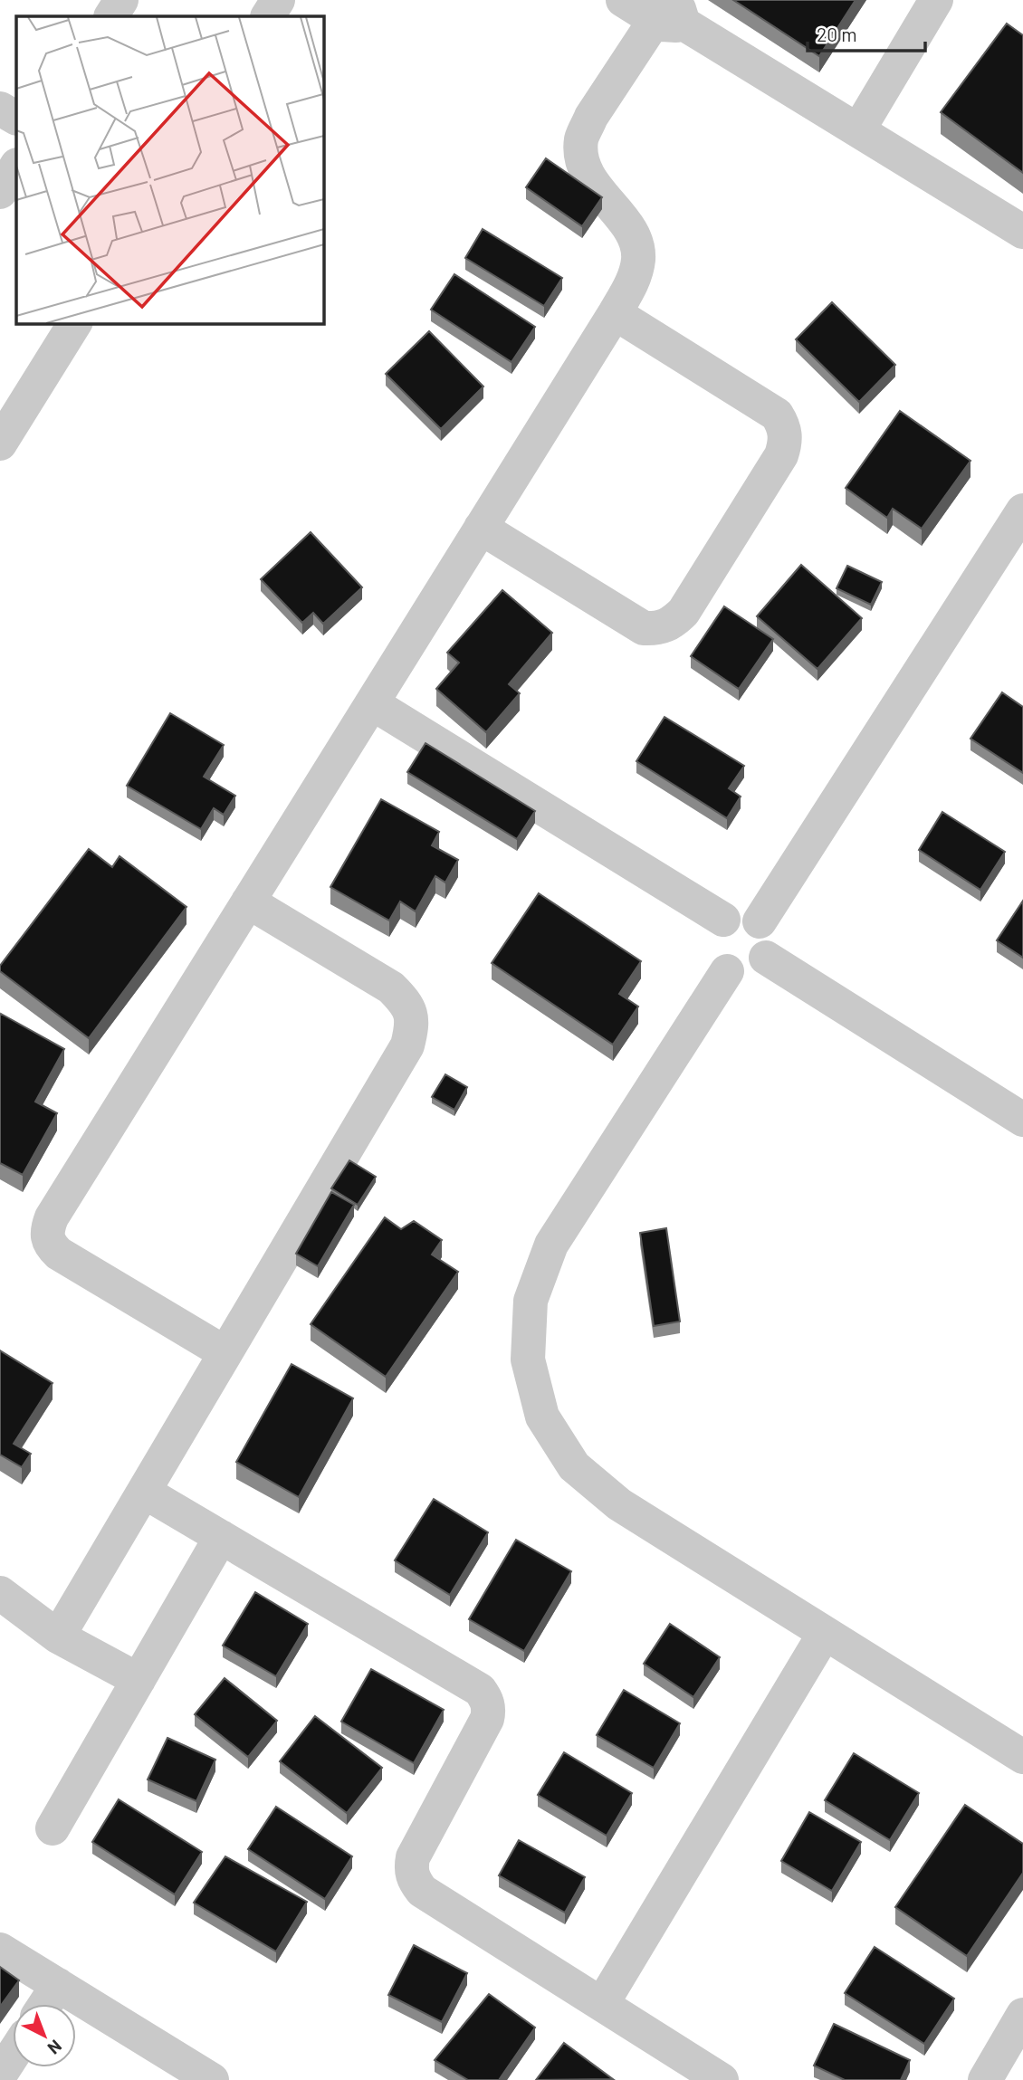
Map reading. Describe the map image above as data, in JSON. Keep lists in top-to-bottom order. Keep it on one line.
{"scale_bar":"20 m","north":"bottom right"}
